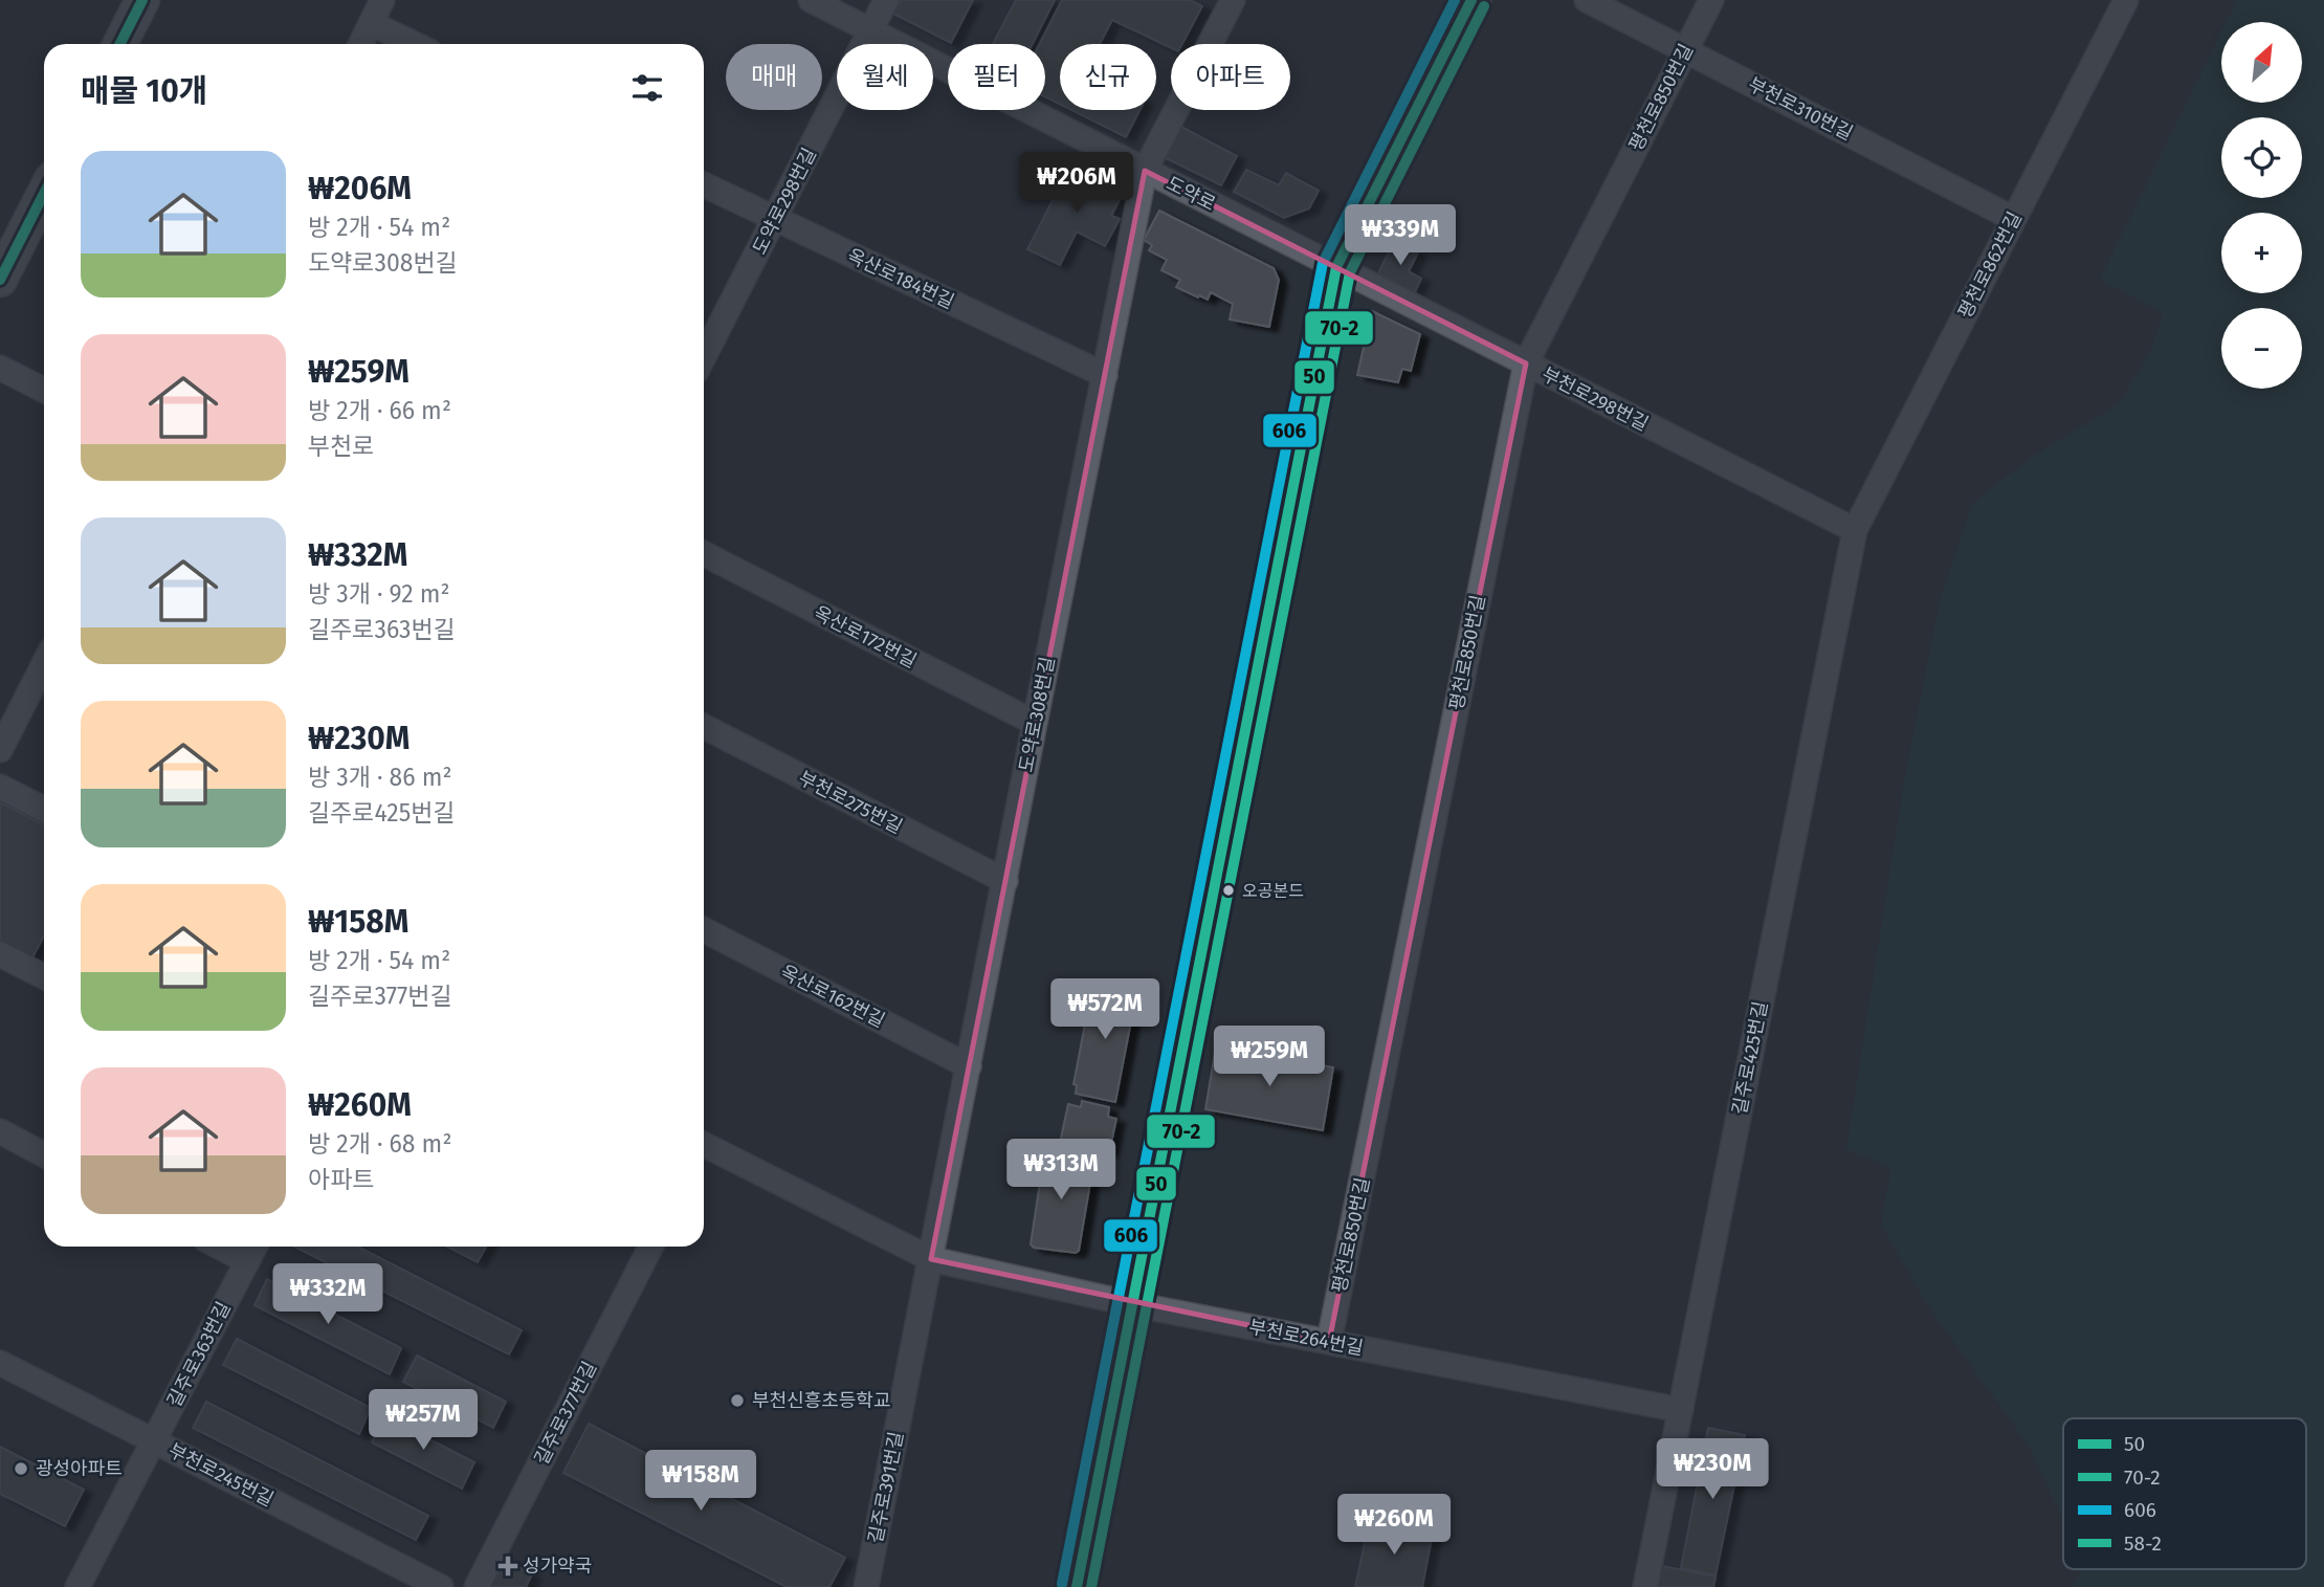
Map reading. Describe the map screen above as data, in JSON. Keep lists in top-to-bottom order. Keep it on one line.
{"streets":{"street":["평천로850번길","부천로310번길","도약로","도약로298번길","평천로862번길","옥산로184번길","부천로298번길","옥산로172번길","도약로308번길","부천로275번길","옥산로162번길","길주로425번길","부천로264번길","길주로363번길","길주로377번길","부천로245번길","길주로391번길"]},"crossings":[["평천로850번길","부천로310번길"],["평천로850번길","부천로298번길"],["평천로850번길","부천로264번길"],["부천로310번길","평천로862번길"],["도약로","도약로298번길"],["도약로","부천로298번길"],["도약로","도약로308번길"],["도약로298번길","옥산로184번길"],["평천로862번길","부천로298번길"],["평천로862번길","길주로425번길"],["옥산로184번길","도약로308번길"],["부천로298번길","길주로425번길"],["옥산로172번길","도약로308번길"],["도약로308번길","부천로275번길"],["도약로308번길","옥산로162번길"],["도약로308번길","부천로264번길"],["도약로308번길","길주로391번길"],["길주로425번길","부천로264번길"],["부천로264번길","길주로391번길"],["길주로363번길","부천로245번길"]],"places":{"other":["오공본드","부천신흥초등학교","광성아파트"],"health":["성가약국"]},"lines":["transit line 50","transit line 606","transit line 58-2","transit line 70-2"],"legend":["50","70-2","606","58-2"],"north":"top right","page":{"map_buttons":["+","−"],"chip":["매매","월세","필터","신규","아파트"],"heading":"매물 10개","list":[{"name":"₩206M","note":"방 2개 · 54 m² · 도약로308번길"},{"name":"₩259M","note":"방 2개 · 66 m² · 부천로"},{"name":"₩332M","note":"방 3개 · 92 m² · 길주로363번길"},{"name":"₩230M","note":"방 3개 · 86 m² · 길주로425번길"},{"name":"₩158M","note":"방 2개 · 54 m² · 길주로377번길"},{"name":"₩260M","note":"방 2개 · 68 m² · 아파트"}],"price":["₩206M","₩339M","₩572M","₩259M","₩313M","₩332M","₩257M","₩230M","₩158M","₩260M"]}}
